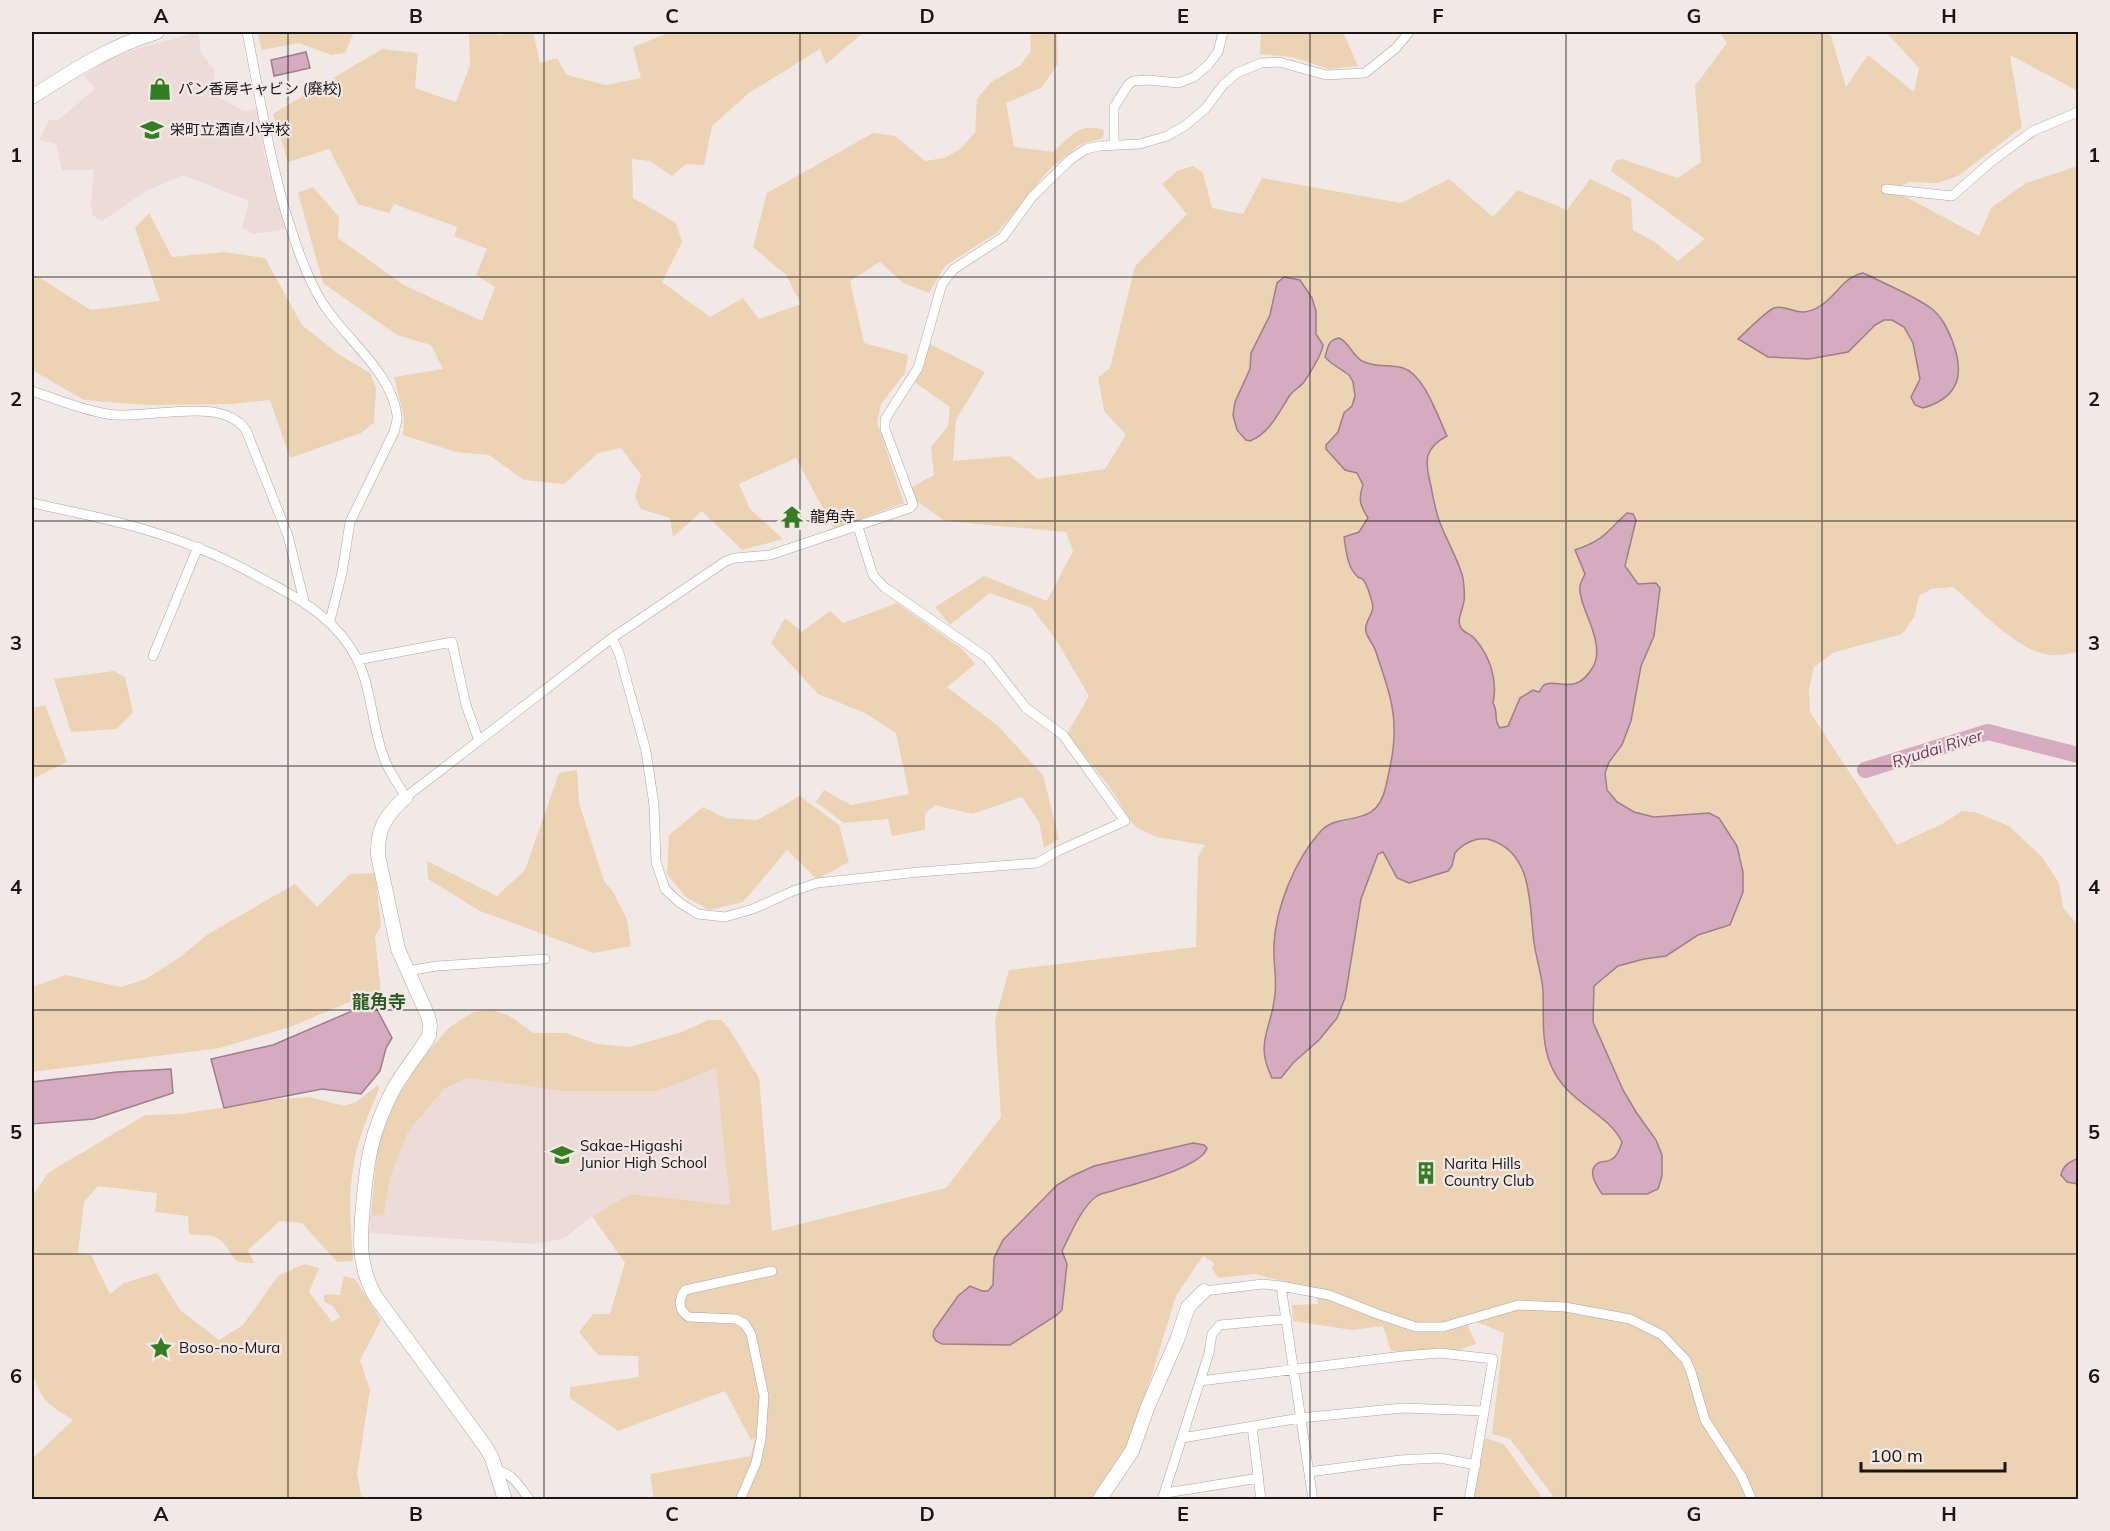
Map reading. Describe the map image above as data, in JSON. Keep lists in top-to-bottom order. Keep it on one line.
{"districts":["龍角寺"],"water":["Ryudai River"],"places":{"shop":["パン香房キャビン (廃校)"],"school or university":["栄町立酒直小学校","Sakae-Higashi Junior High School"],"temple":["龍角寺"],"building":["Narita Hills Country Club"],"place":["Boso-no-Mura"]},"scale_bar":"100 m","grid":{"columns":["A","B","C","D","E","F","G","H"],"rows":["1","2","3","4","5","6"]}}
